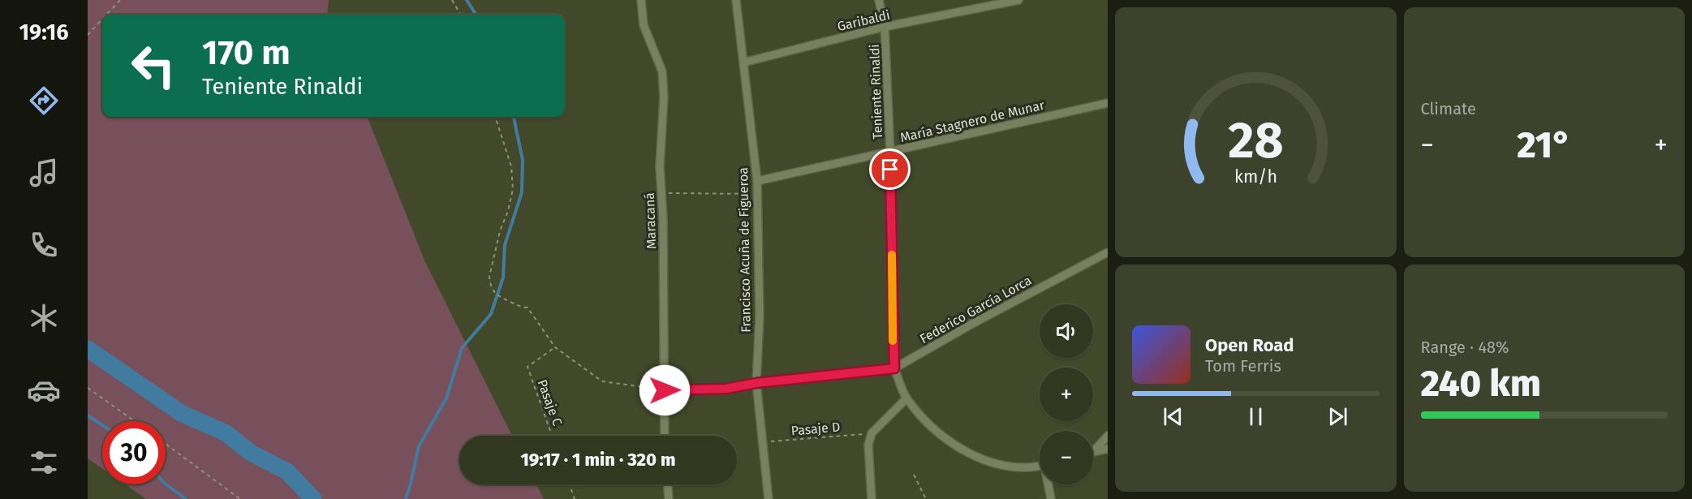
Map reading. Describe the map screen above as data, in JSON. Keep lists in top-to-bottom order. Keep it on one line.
{"streets":{"street":["Garibaldi","Teniente Rinaldi","María Stagnero de Munar","Maracaná","Francisco Acuña de Figueroa","Federico García Lorca"],"path":["Pasaje C","Pasaje D"]},"crossings":[["Garibaldi","Teniente Rinaldi"],["Garibaldi","Francisco Acuña de Figueroa"],["Teniente Rinaldi","María Stagnero de Munar"],["Teniente Rinaldi","Federico García Lorca"],["María Stagnero de Munar","Francisco Acuña de Figueroa"],["Maracaná","Federico García Lorca"],["Francisco Acuña de Figueroa","Federico García Lorca"],["Francisco Acuña de Figueroa","Pasaje D"]],"page":{"tabs":"19:16","tile":["Climate",["Range · 48%","240 km"]],"turn":["170 m","Teniente Rinaldi"],"heat":["−","21°","+"],"map_buttons":["+","−"],"song":["Open Road","Tom Ferris"],"limit":"30","trip":"19:17 · 1 min · 320 m","gauge":["28","km/h"]}}
